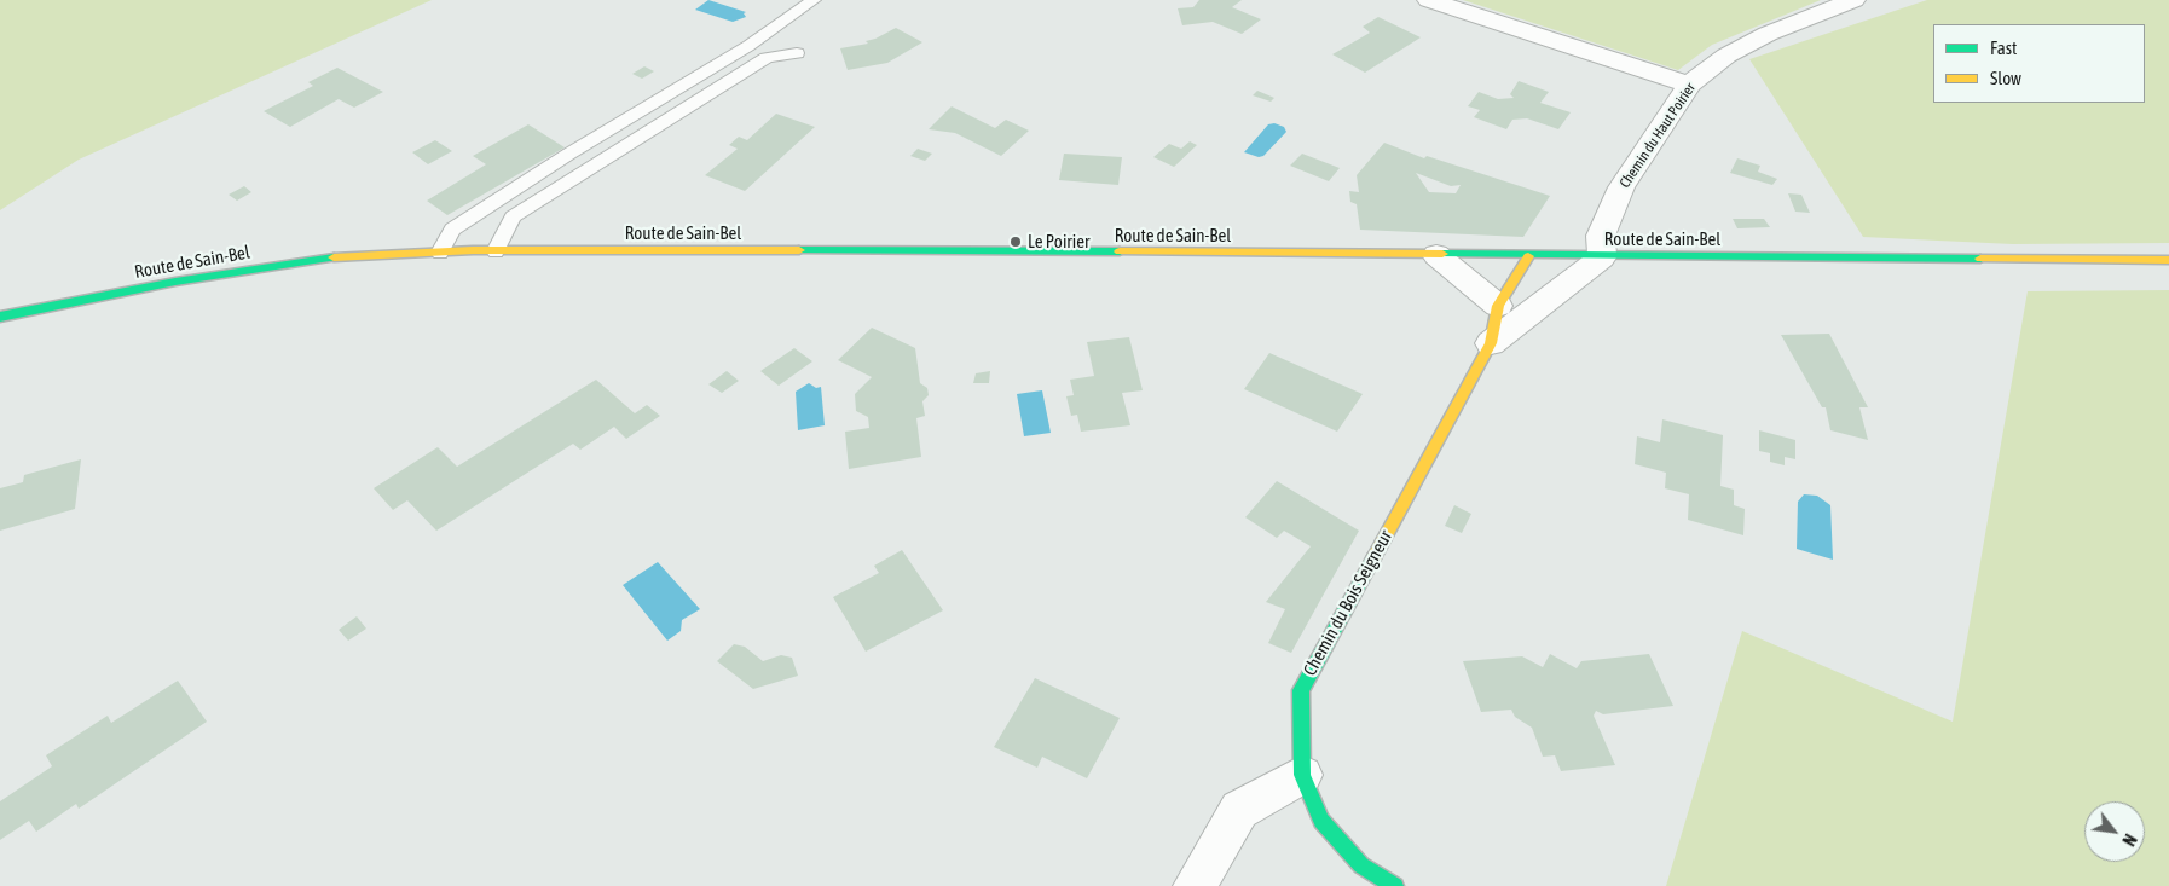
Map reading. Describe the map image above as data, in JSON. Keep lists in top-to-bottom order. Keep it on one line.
{"streets":{"main road":["Route de Sain-Bel","Chemin du Bois Seigneur"],"street":["Chemin du Haut Poirier"]},"crossings":[["Chemin du Haut Poirier","Route de Sain-Bel"],["Chemin du Haut Poirier","Chemin du Bois Seigneur"],["Route de Sain-Bel","Chemin du Bois Seigneur"]],"places":["Le Poirier"],"legend":["Fast","Slow"],"north":"bottom right"}
